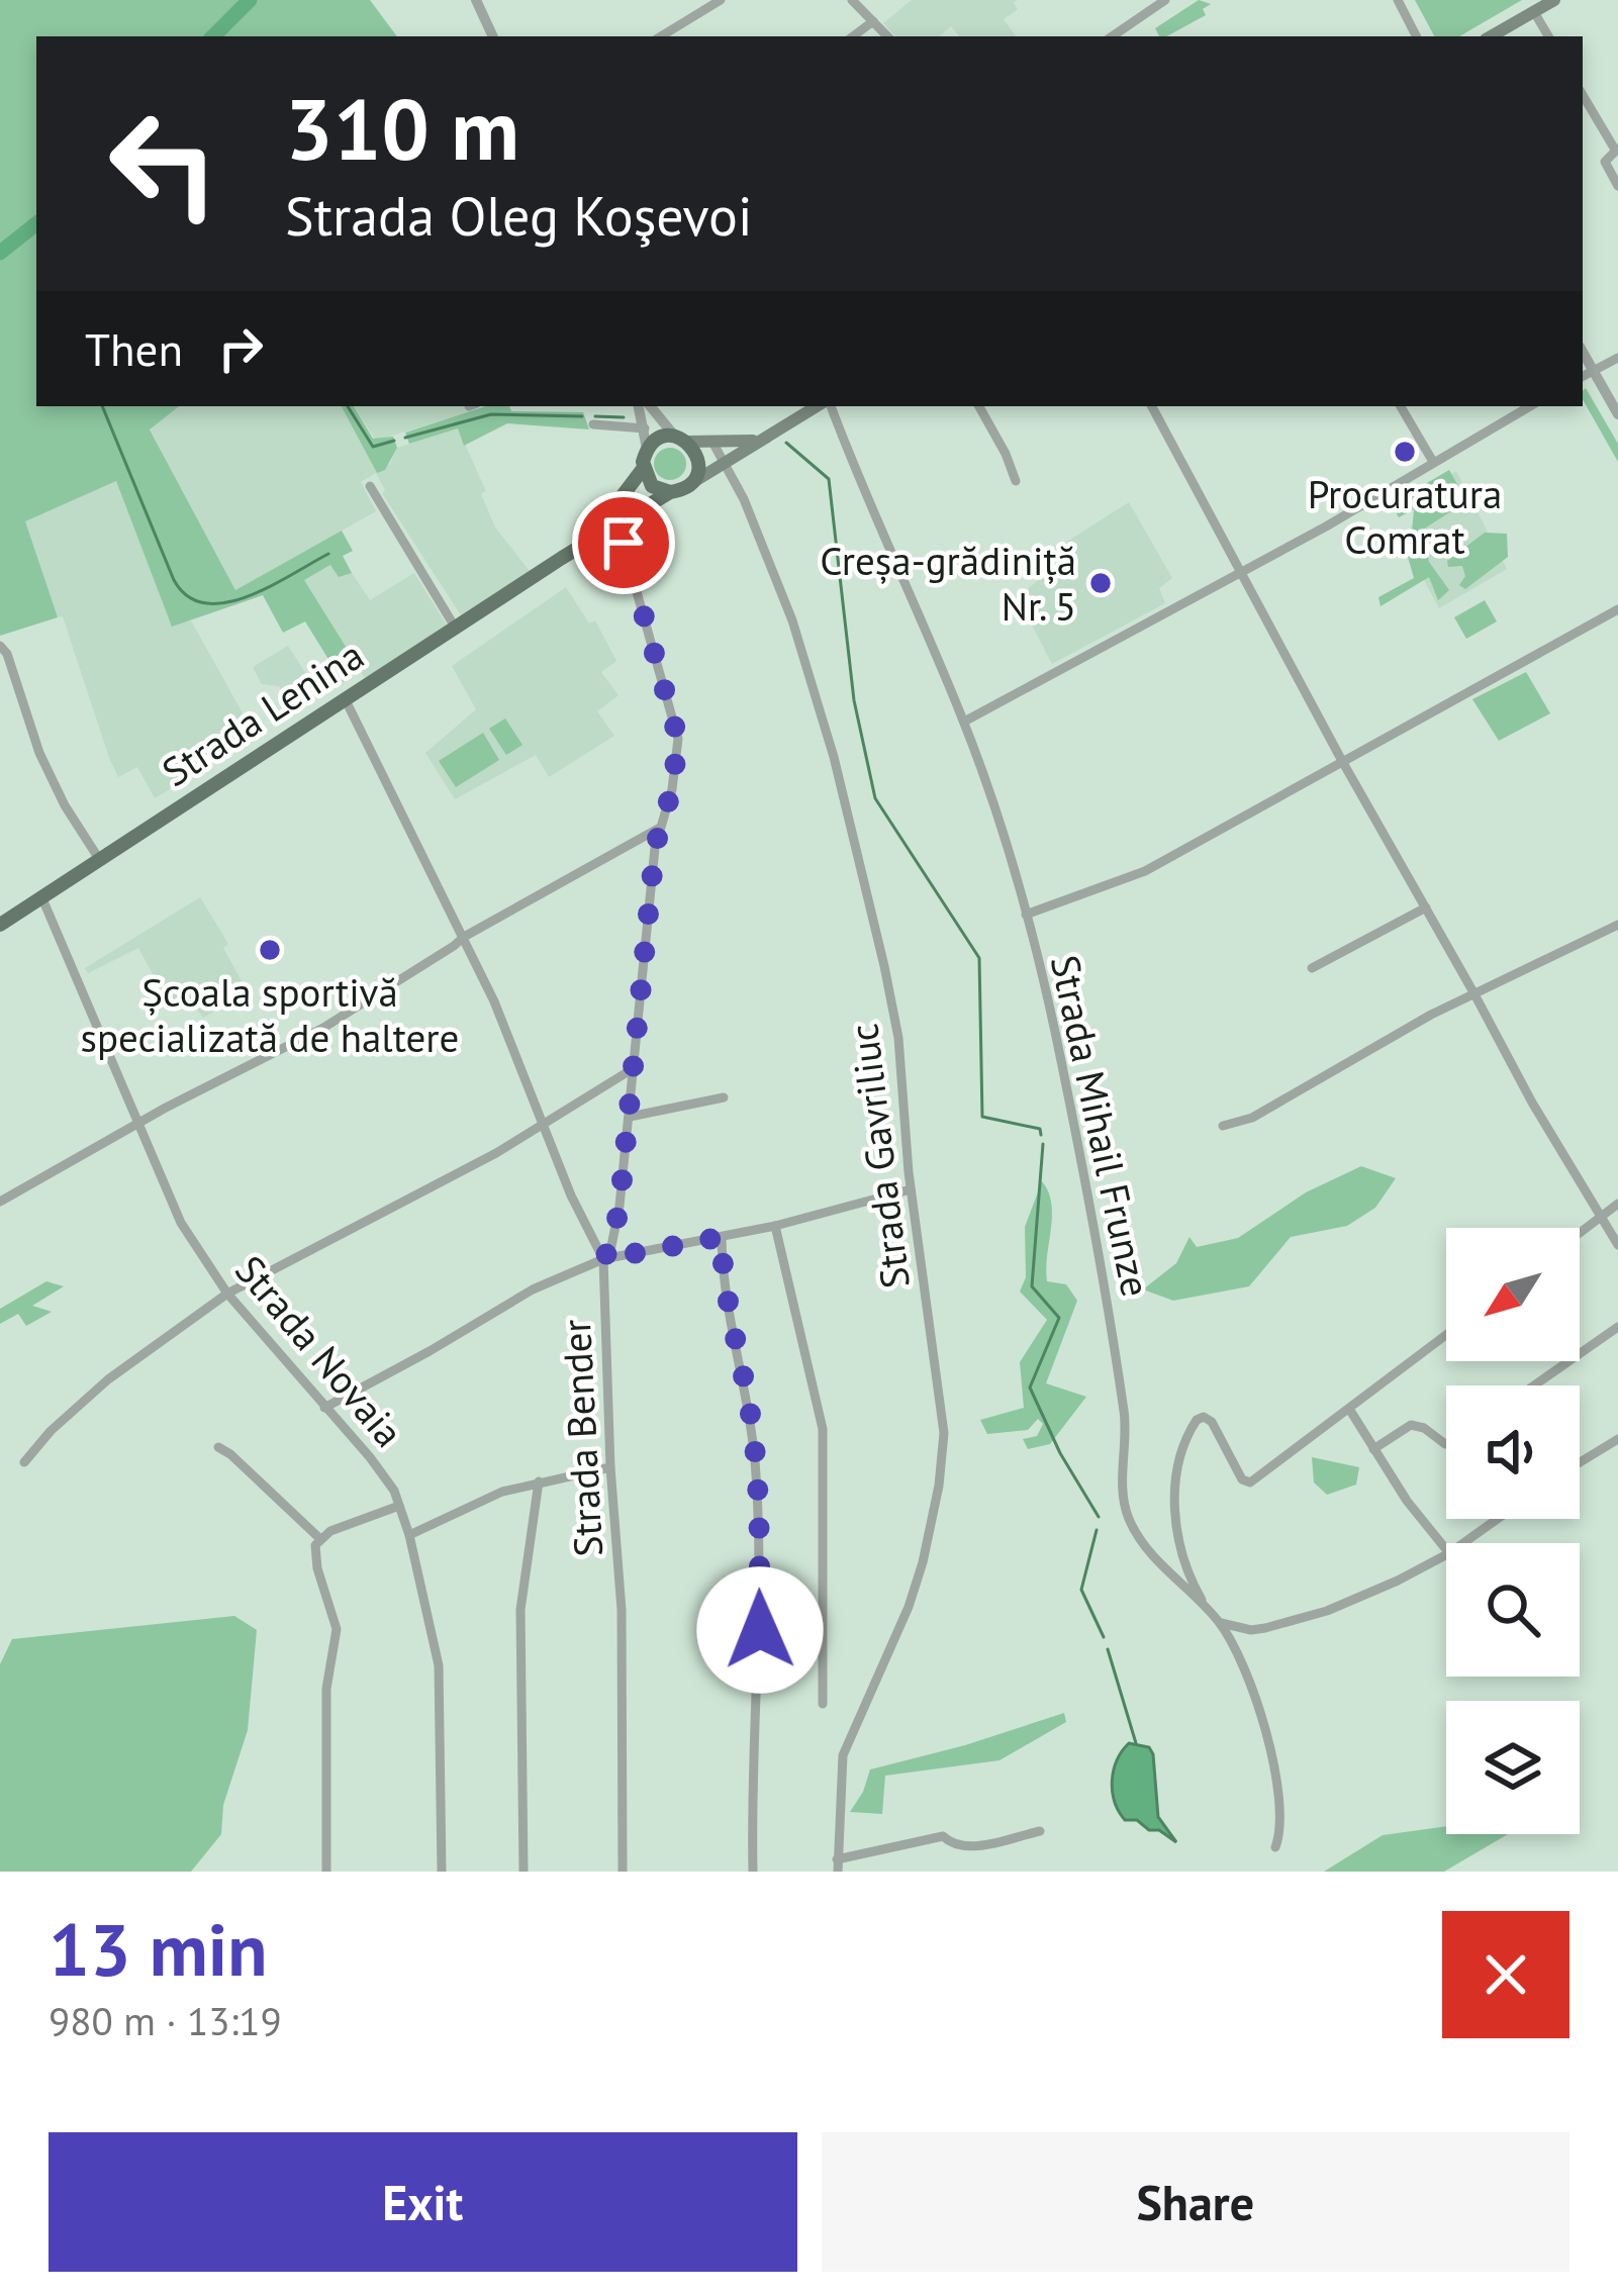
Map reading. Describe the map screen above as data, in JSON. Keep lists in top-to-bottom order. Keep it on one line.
{"streets":{"main road":["Strada Lenina"],"street":["Strada Mihail Frunze","Strada Gavriliuc","Strada Novaia","Strada Bender"]},"crossings":[["Strada Lenina","Strada Novaia"],["Strada Lenina","Strada Bender"]],"places":["Procuratura Comrat","Creșa-grădiniță Nr. 5","Școala sportivă specializată de haltere"],"north":"bottom left","page":{"turn":["310 m","Strada Oleg Koşevoi"],"then":"Then","heading":["13 min","980 m · 13:19"],"buttons":["Exit","Share"]}}
